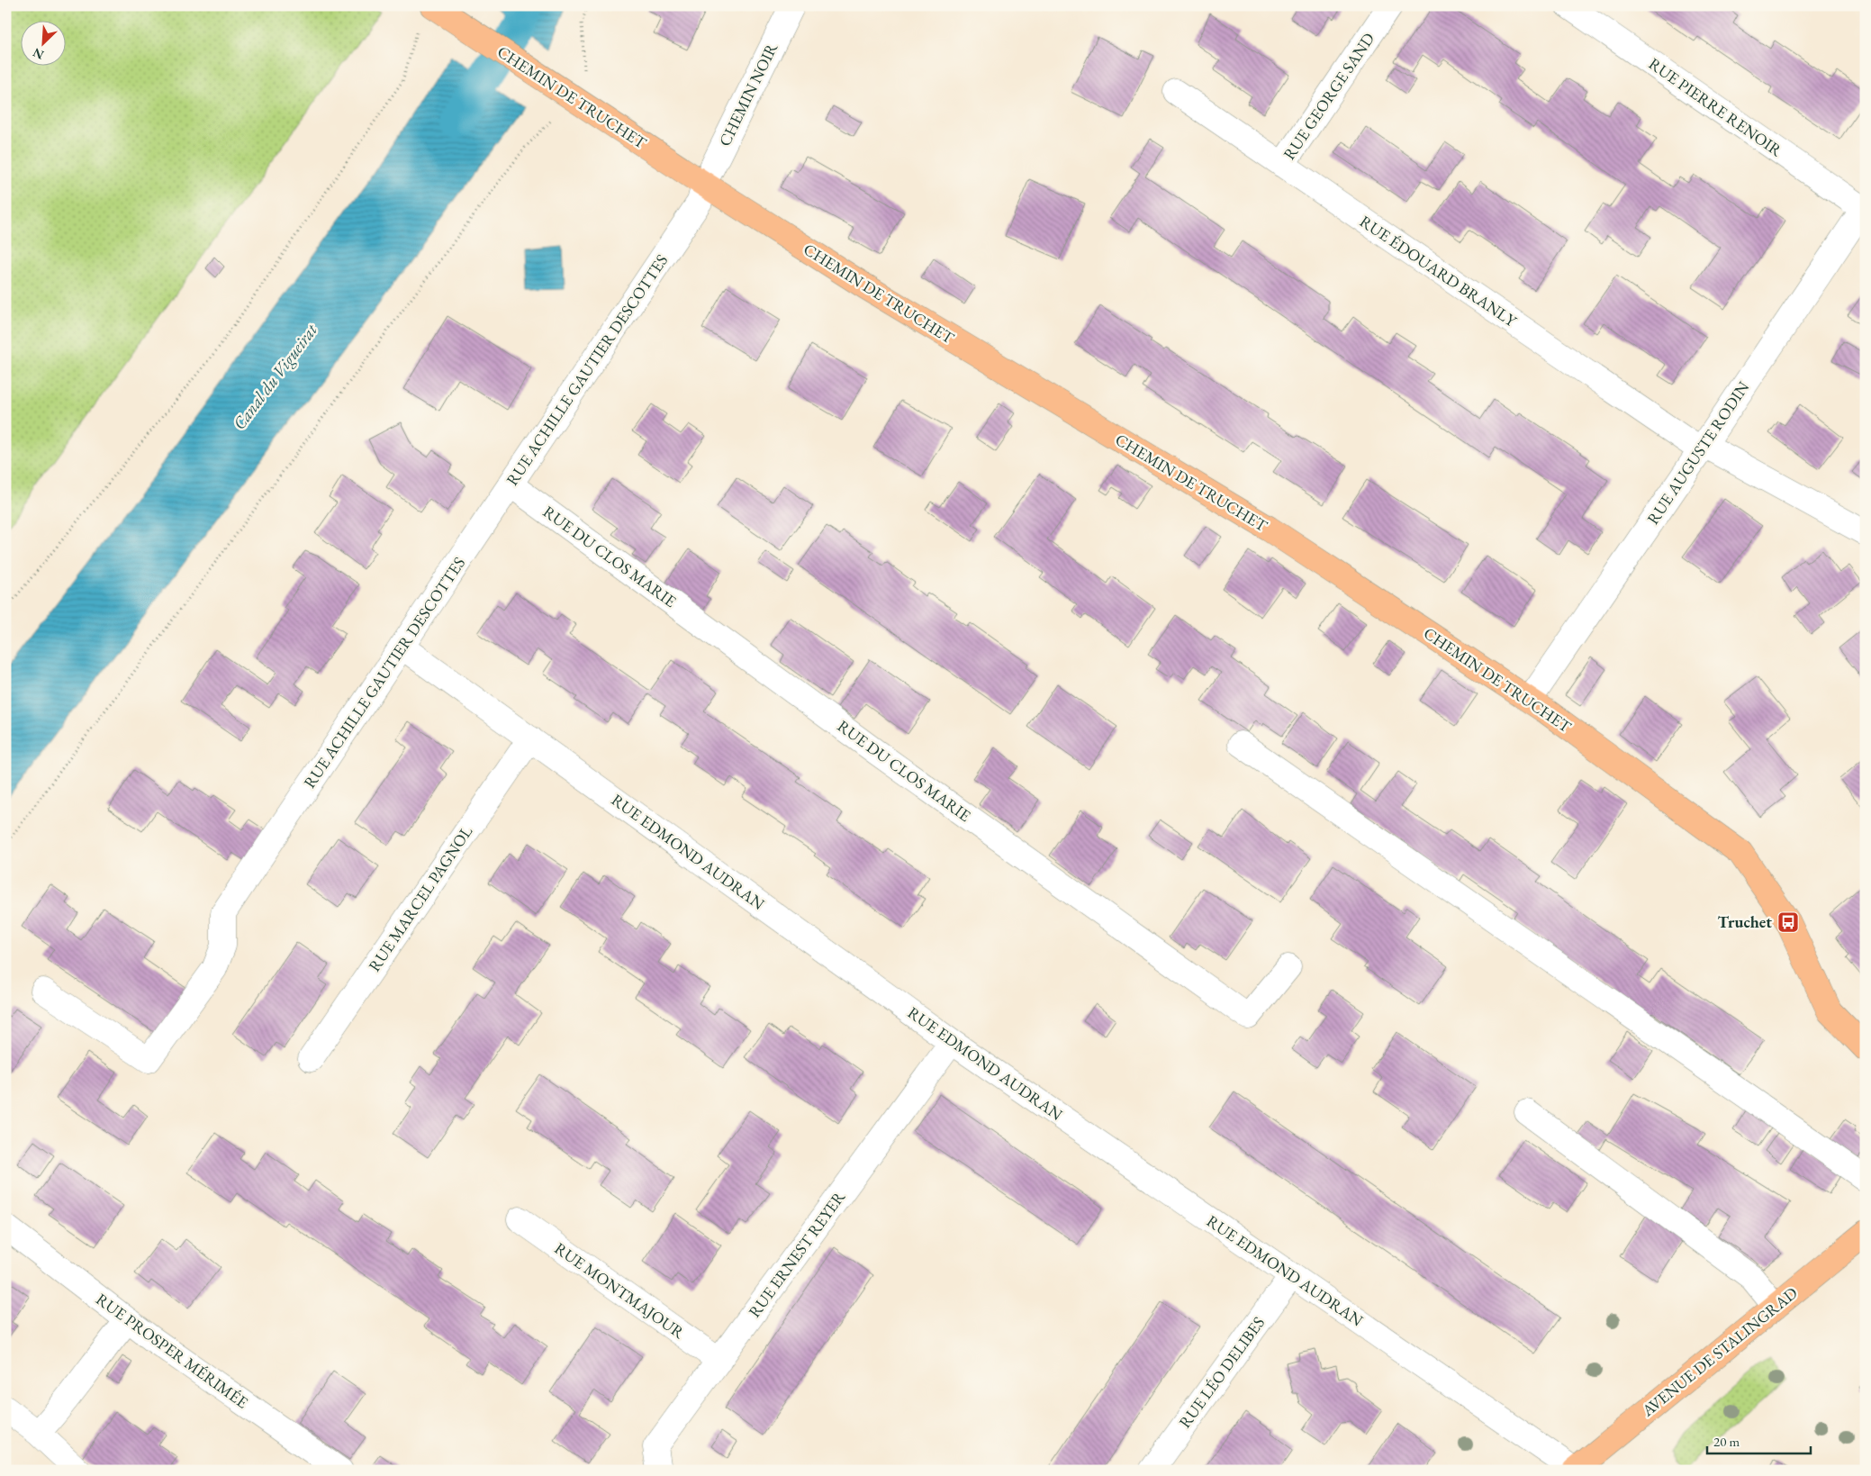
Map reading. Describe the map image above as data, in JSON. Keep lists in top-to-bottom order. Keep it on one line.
{"streets":{"main road":["CHEMIN DE TRUCHET","AVENUE DE STALINGRAD"],"street":["CHEMIN NOIR","RUE GEORGE SAND","RUE PIERRE RENOIR","RUE ÉDOUARD BRANLY","RUE ACHILLE GAUTIER DESCOTTES","RUE AUGUSTE RODIN","RUE DU CLOS MARIE","RUE EDMOND AUDRAN","RUE MARCEL PAGNOL","RUE ERNEST REYER","RUE MONTMAJOUR","RUE PROSPER MÉRIMÉE","RUE LÉO DELIBES"]},"crossings":[["CHEMIN NOIR","CHEMIN DE TRUCHET"],["CHEMIN NOIR","RUE ACHILLE GAUTIER DESCOTTES"],["RUE GEORGE SAND","RUE ÉDOUARD BRANLY"],["CHEMIN DE TRUCHET","RUE ACHILLE GAUTIER DESCOTTES"],["CHEMIN DE TRUCHET","RUE AUGUSTE RODIN"],["RUE PIERRE RENOIR","RUE AUGUSTE RODIN"],["RUE ÉDOUARD BRANLY","RUE AUGUSTE RODIN"],["RUE ACHILLE GAUTIER DESCOTTES","RUE DU CLOS MARIE"],["RUE ACHILLE GAUTIER DESCOTTES","RUE EDMOND AUDRAN"],["RUE EDMOND AUDRAN","RUE MARCEL PAGNOL"],["RUE EDMOND AUDRAN","RUE ERNEST REYER"],["RUE EDMOND AUDRAN","AVENUE DE STALINGRAD"],["RUE EDMOND AUDRAN","RUE LÉO DELIBES"],["RUE ERNEST REYER","RUE MONTMAJOUR"]],"water":["Canal du Vigueirat"],"places":{"bus stop":["Truchet"]},"scale_bar":"20 m","north":"bottom left"}
